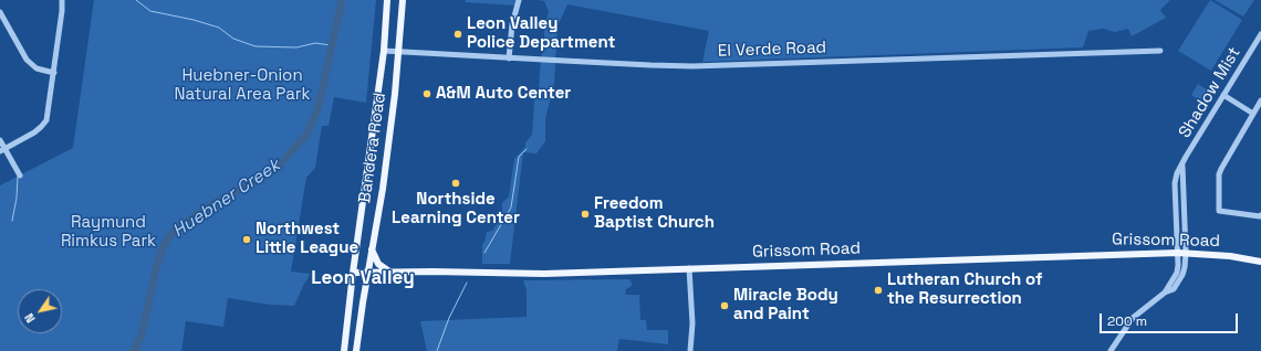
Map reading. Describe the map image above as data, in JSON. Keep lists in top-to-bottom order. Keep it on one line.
{"streets":{"main road":["Bandera Road","Grissom Road"],"street":["El Verde Road","Shadow Mist"]},"crossings":[["El Verde Road","Bandera Road"],["Shadow Mist","Grissom Road"],["Bandera Road","Grissom Road"]],"districts":["Leon Valley"],"water":["Huebner Creek"],"parks":["Huebner-Onion Natural Area Park","Raymund Rimkus Park"],"places":["Leon Valley Police Department","A&M Auto Center","Northside Learning Center","Freedom Baptist Church","Northwest Little League","Lutheran Church of the Resurrection","Miracle Body and Paint"],"scale_bar":"200 m","north":"bottom left"}
